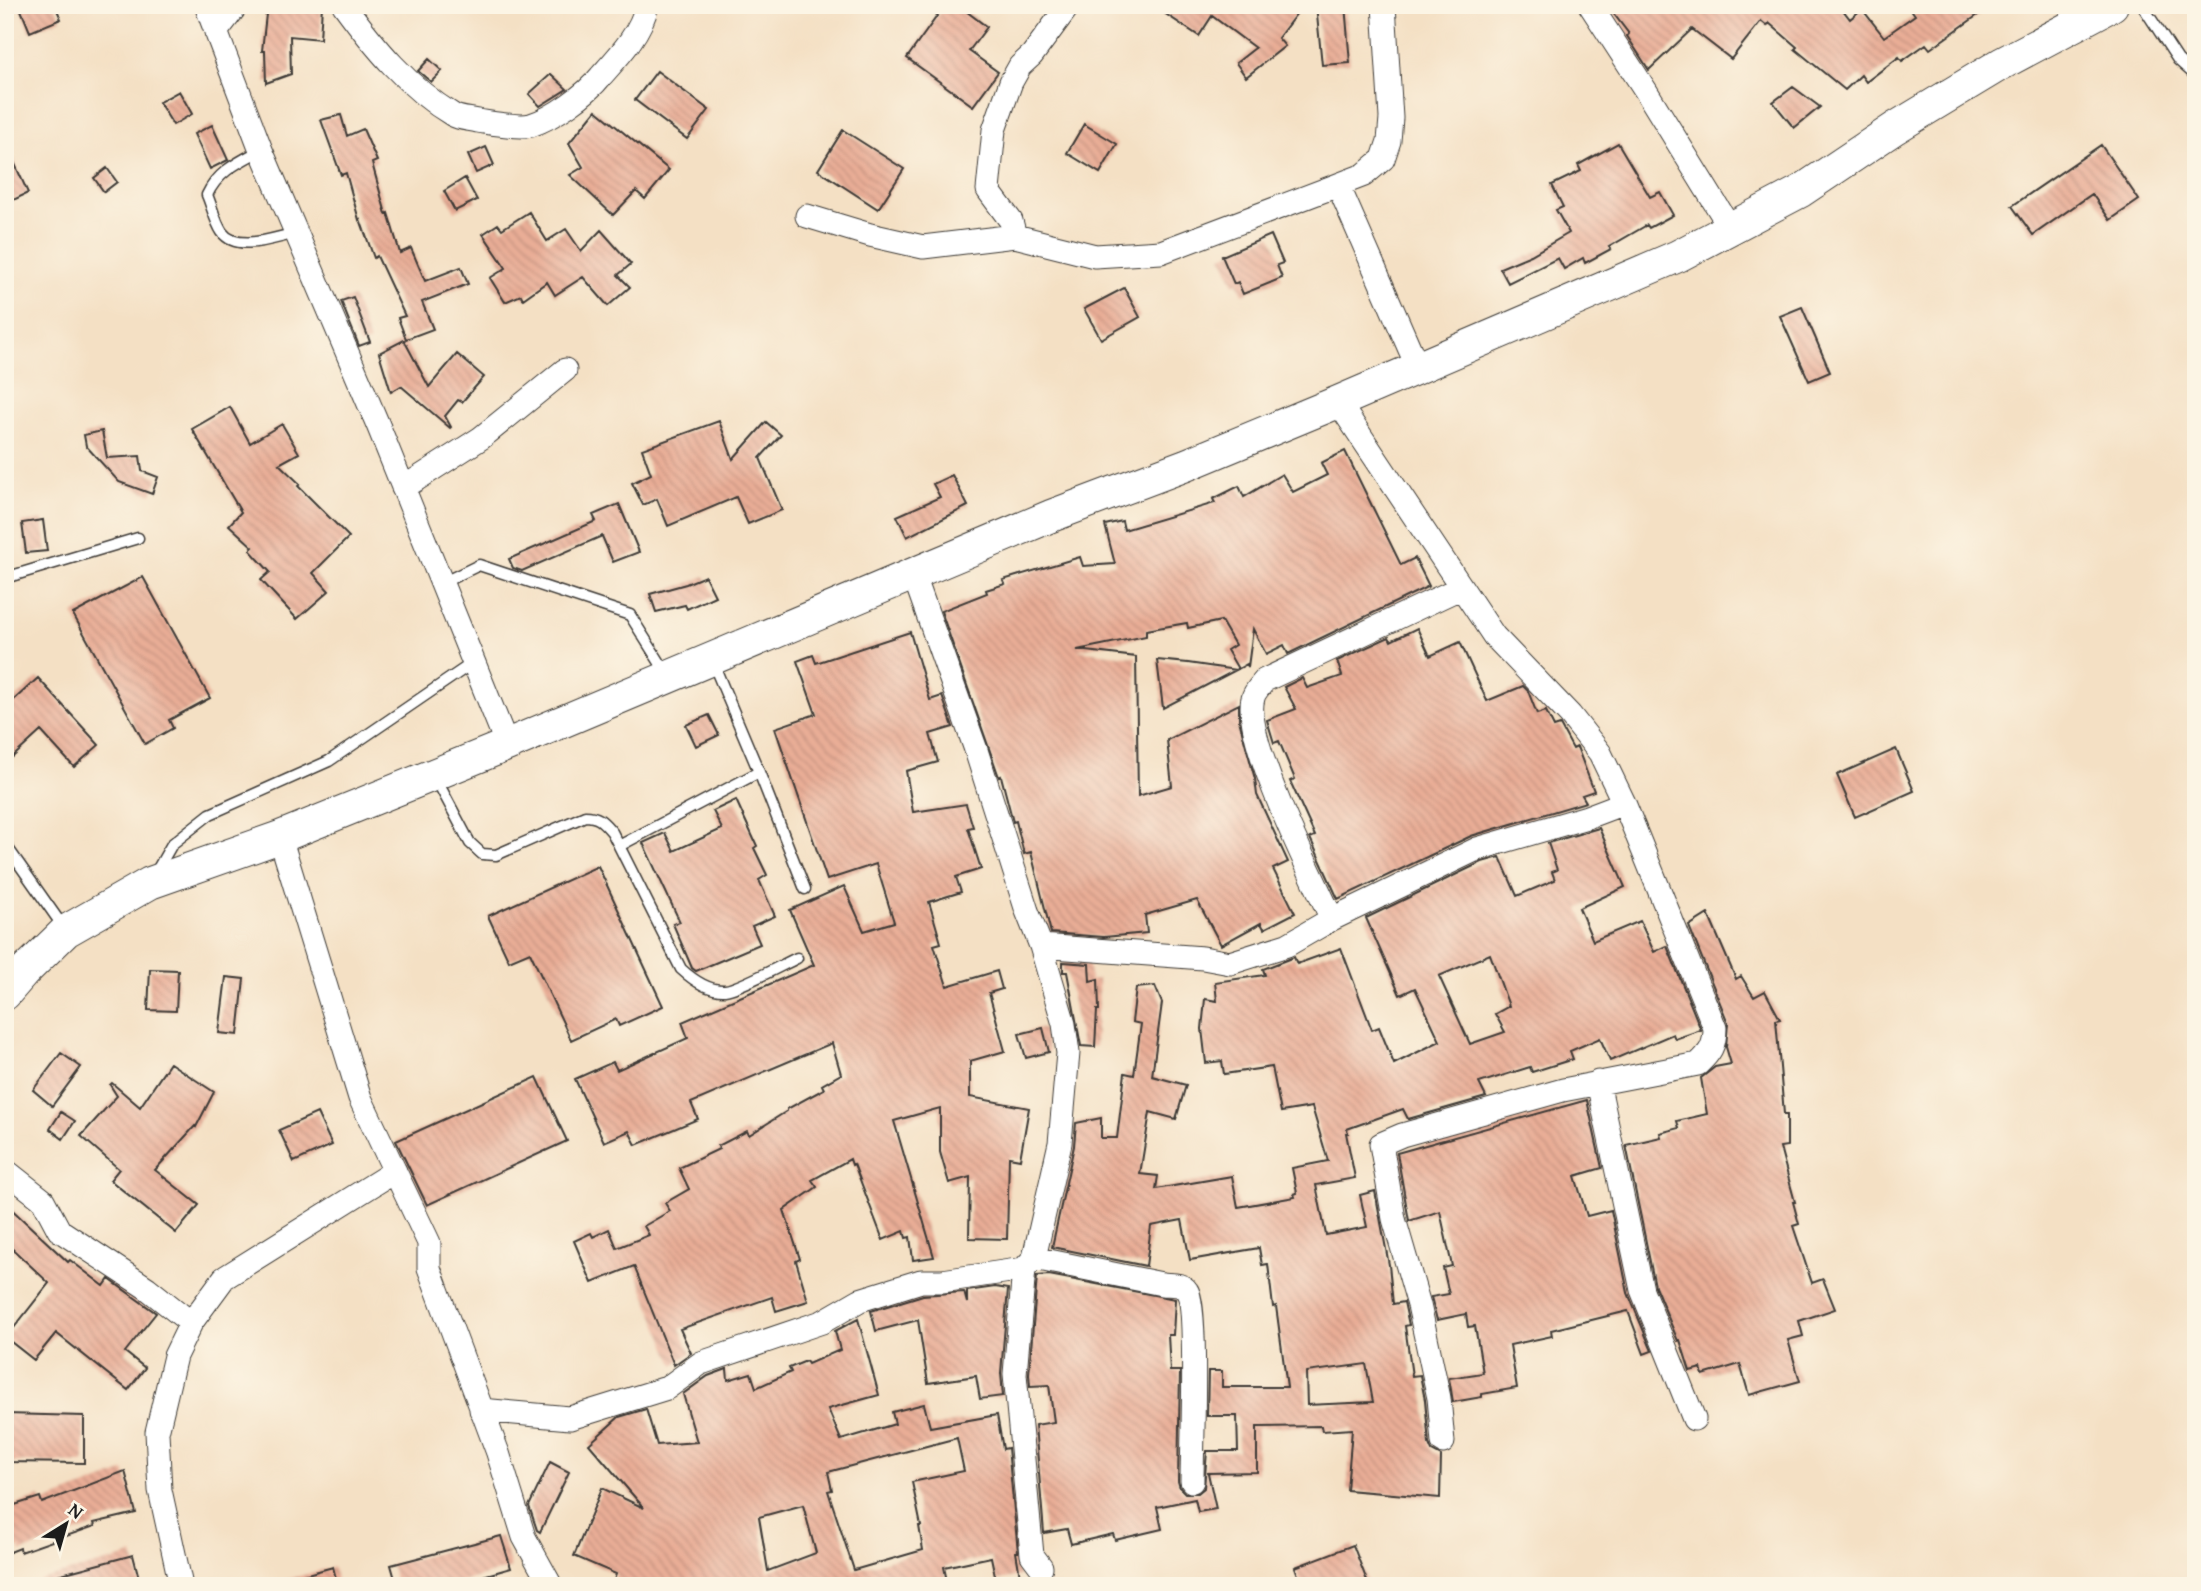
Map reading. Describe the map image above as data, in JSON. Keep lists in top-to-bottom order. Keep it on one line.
{"north":"top right"}
